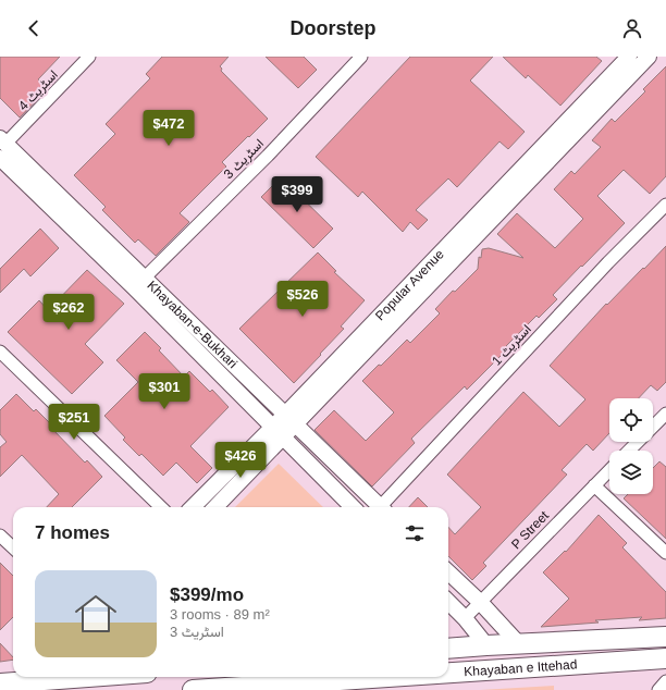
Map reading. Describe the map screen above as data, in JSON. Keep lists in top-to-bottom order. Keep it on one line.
{"streets":{"main road":["Khayaban e Ittehad"],"street":["اسٹریٹ 4","اسٹریٹ 3","Popular Avenue","Khayaban-e-Bukhari","اسٹریٹ 1","P Street"]},"crossings":[["اسٹریٹ 4","Khayaban-e-Bukhari"],["اسٹریٹ 3","Khayaban-e-Bukhari"],["Popular Avenue","Khayaban-e-Bukhari"]],"page":{"header":"Doorstep","price":["$472","$399","$526","$262","$301","$251","$426"],"heading":"7 homes","list":[{"name":"$399/mo","note":"3 rooms · 89 m² · اسٹریٹ 3"}]}}
